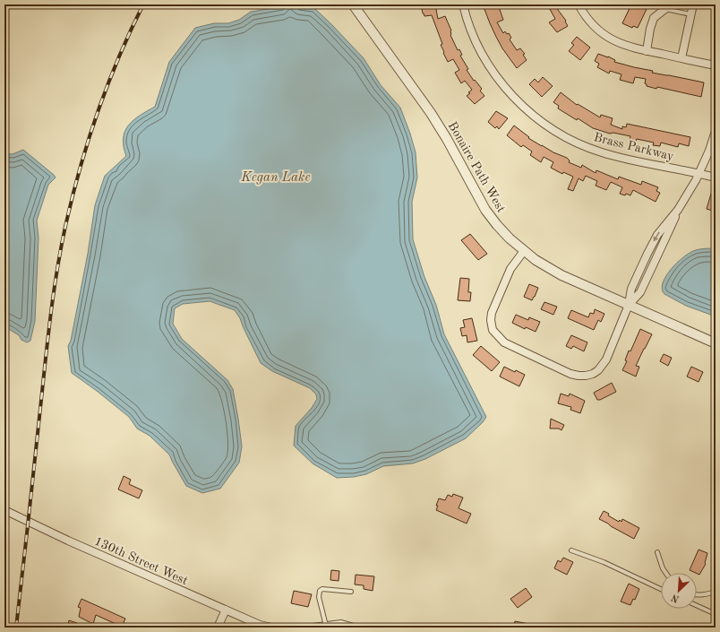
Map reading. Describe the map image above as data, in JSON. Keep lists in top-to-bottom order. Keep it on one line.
{"streets":{"street":["Brass Parkway","Bonaire Path West","130th Street West"]},"water":["Kegan Lake"],"north":"bottom left"}
